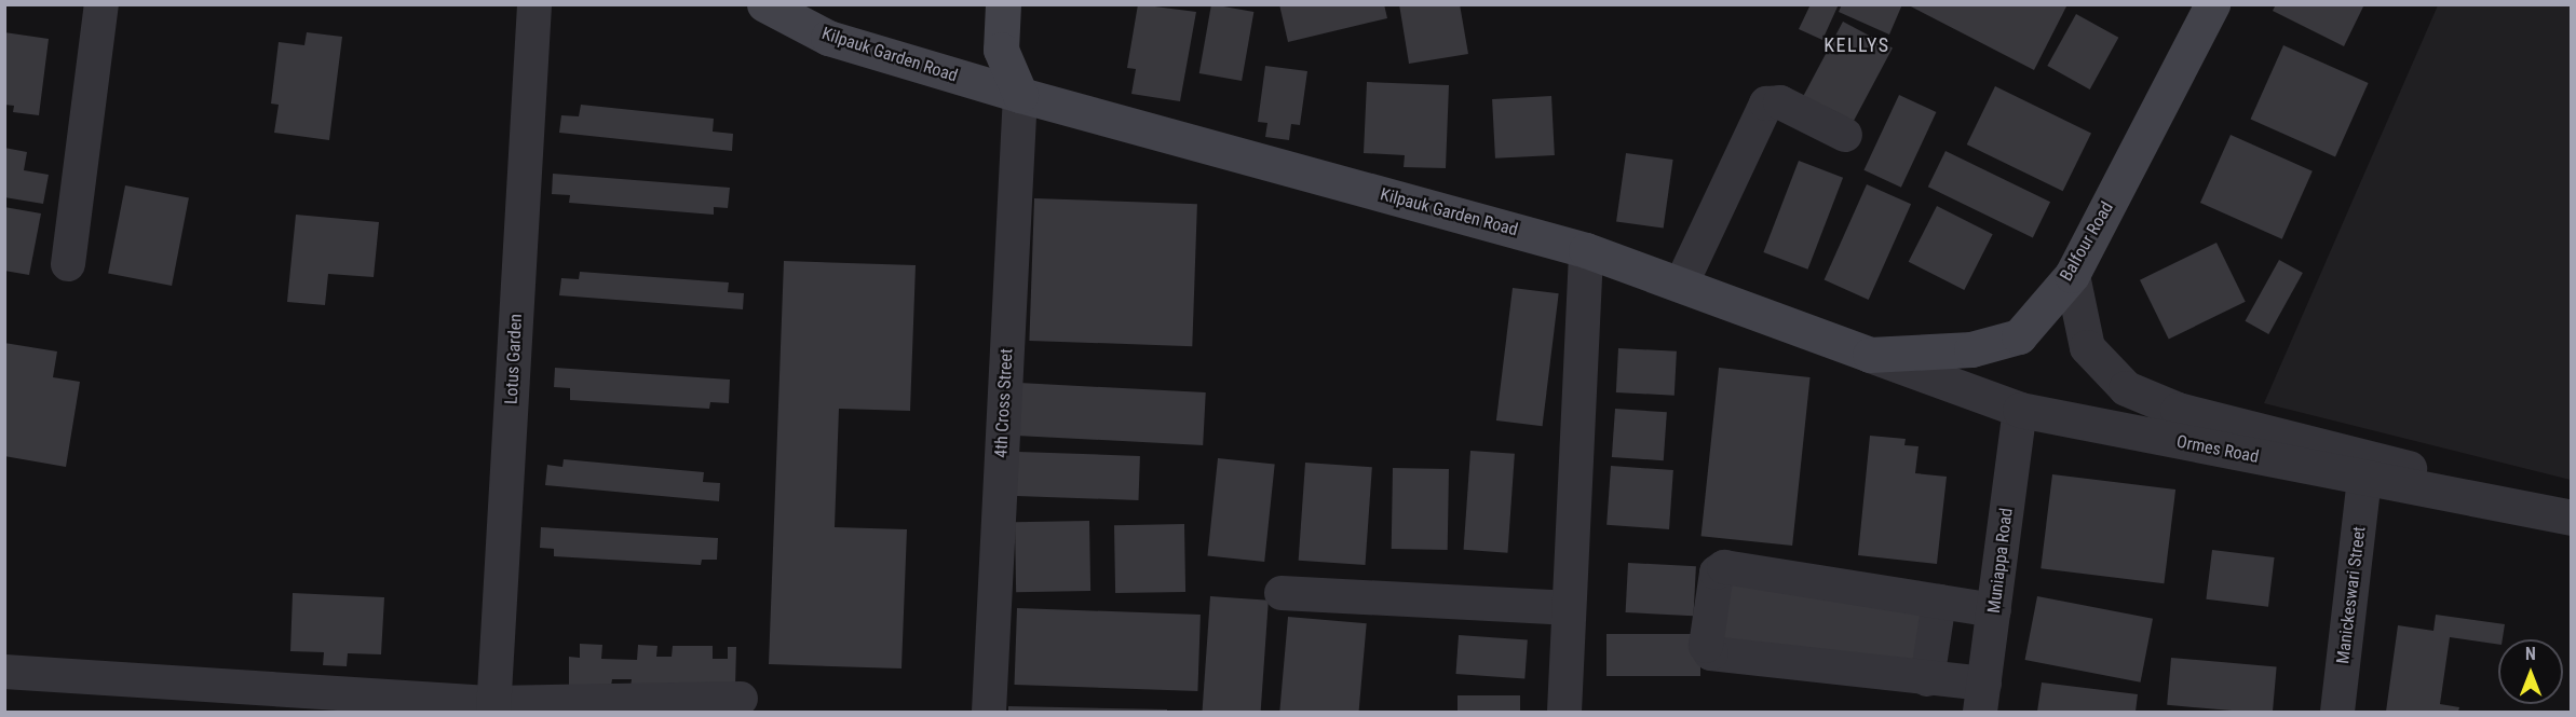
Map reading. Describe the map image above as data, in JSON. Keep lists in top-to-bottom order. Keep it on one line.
{"streets":{"main road":["Kilpauk Garden Road","Balfour Road"],"street":["Lotus Garden","4th Cross Street","Ormes Road","Muniappa Road","Manickeswari Street"]},"crossings":[["Kilpauk Garden Road","Balfour Road"],["Kilpauk Garden Road","4th Cross Street"],["Kilpauk Garden Road","Ormes Road"],["Balfour Road","Ormes Road"],["Ormes Road","Muniappa Road"],["Ormes Road","Manickeswari Street"]],"districts":["KELLYS"],"north":"top"}
